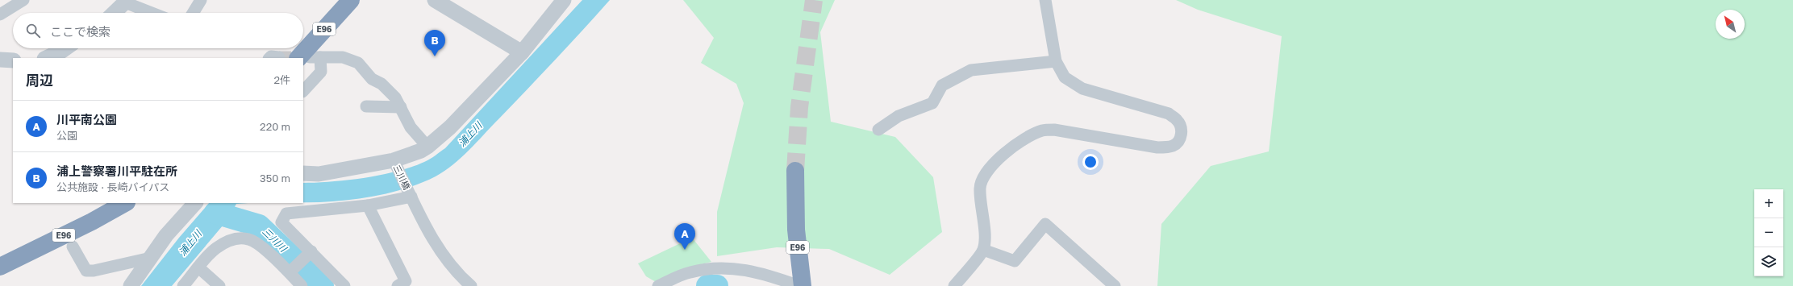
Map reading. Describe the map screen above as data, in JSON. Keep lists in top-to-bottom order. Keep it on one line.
{"streets":{"highway":["E96"],"street":["三川橋"]},"water":["浦上川","三川川"],"north":"top left","page":{"search":"ここで検索","pins":["B","A"],"heading":["周辺","2件"],"list":[{"mark":"A","name":"川平南公園","note":"公園","value":"220 m"},{"mark":"B","name":"浦上警察署川平駐在所","note":"公共施設 · 長崎バイパス","value":"350 m"}],"map_buttons":["+","−"]}}
